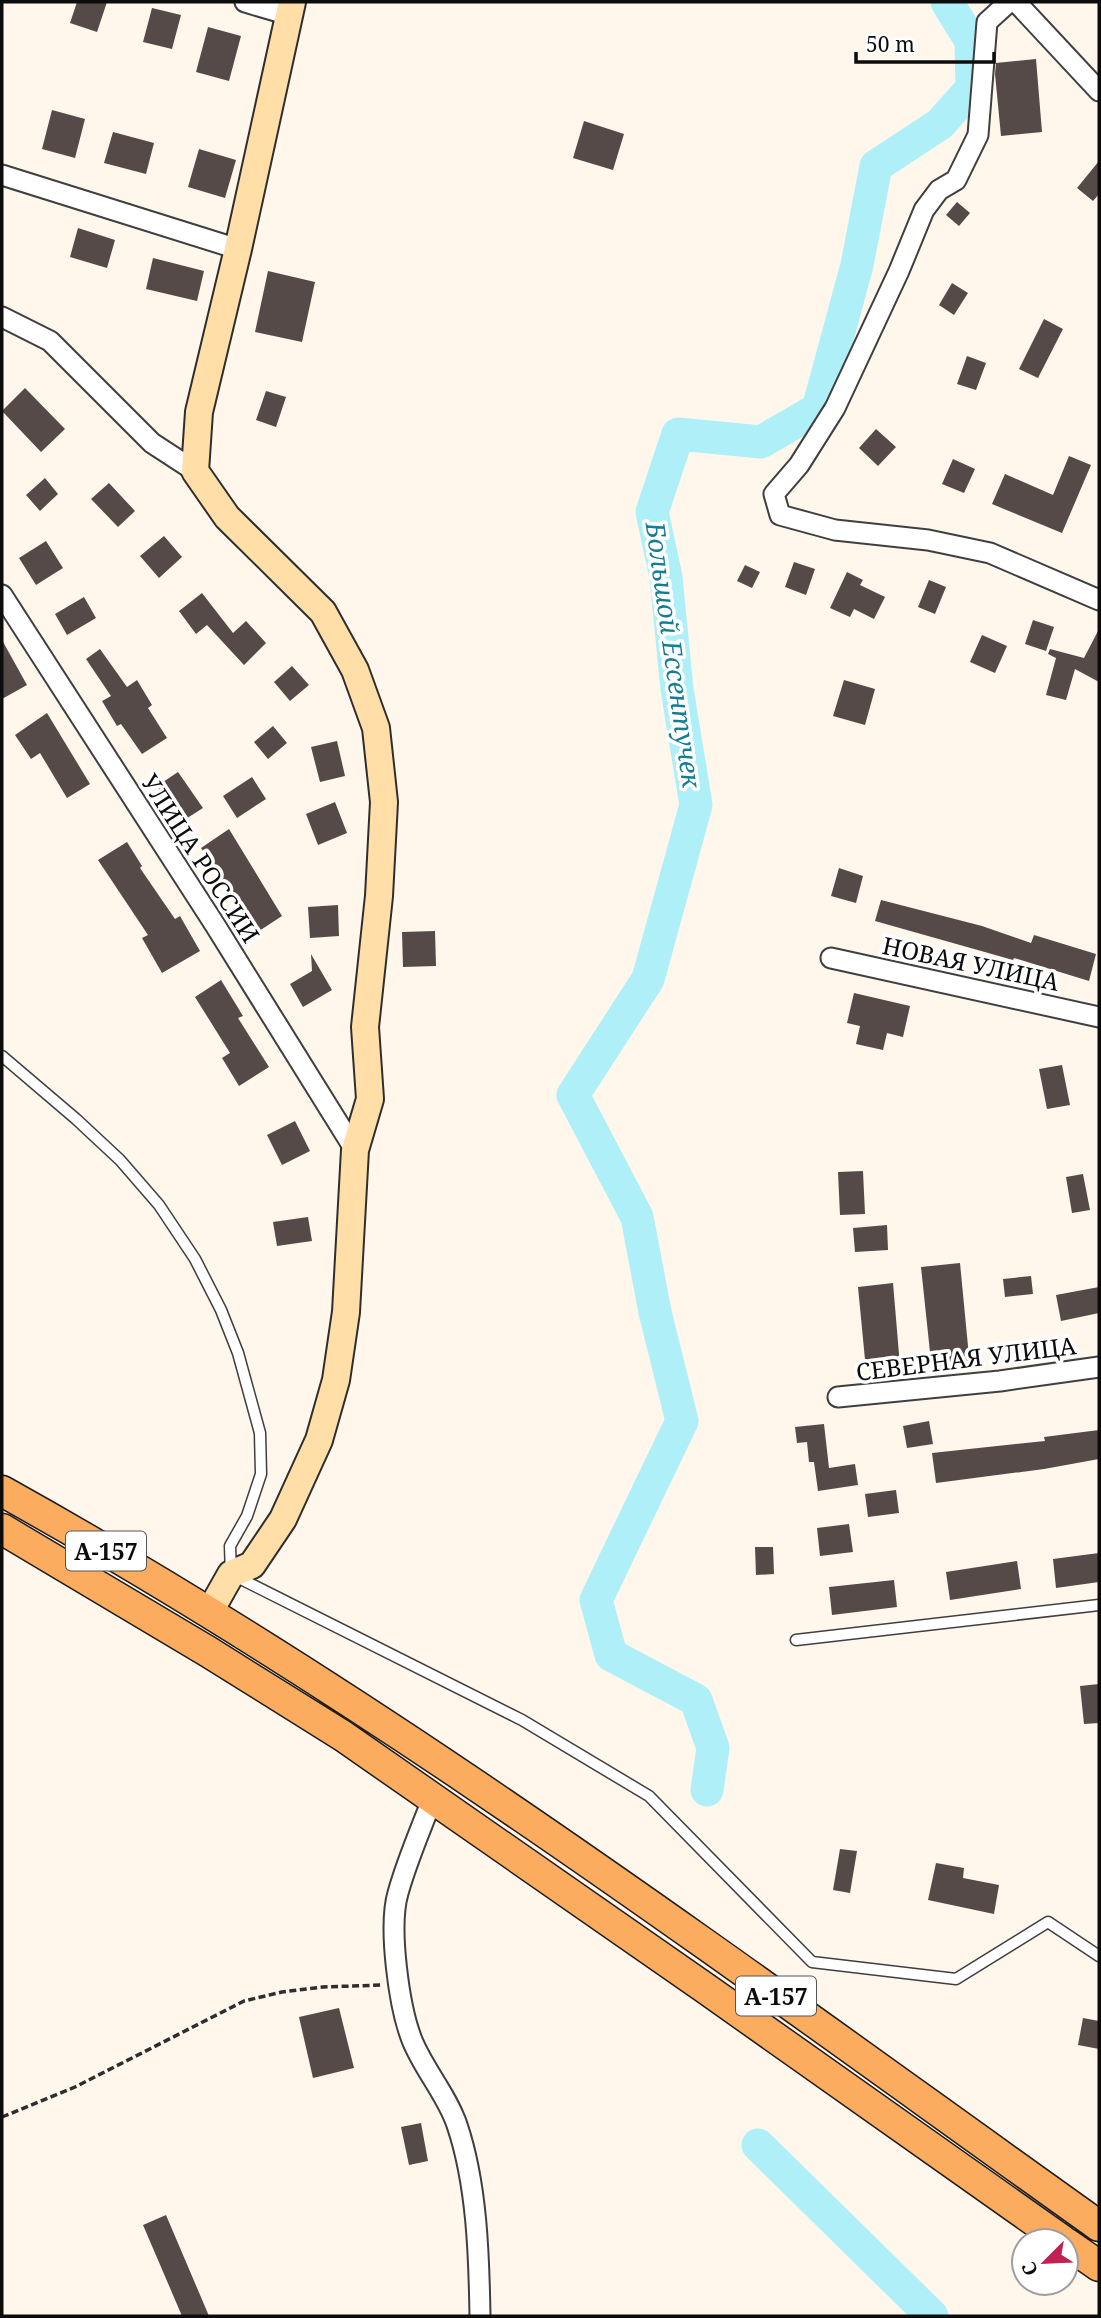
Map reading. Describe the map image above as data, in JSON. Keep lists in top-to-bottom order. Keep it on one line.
{"streets":{"main road":["А-157"],"street":["УЛИЦА РОССИИ","НОВАЯ УЛИЦА","СЕВЕРНАЯ УЛИЦА"]},"water":["Большой Ессентучек"],"scale_bar":"50 m","north":"bottom left"}
